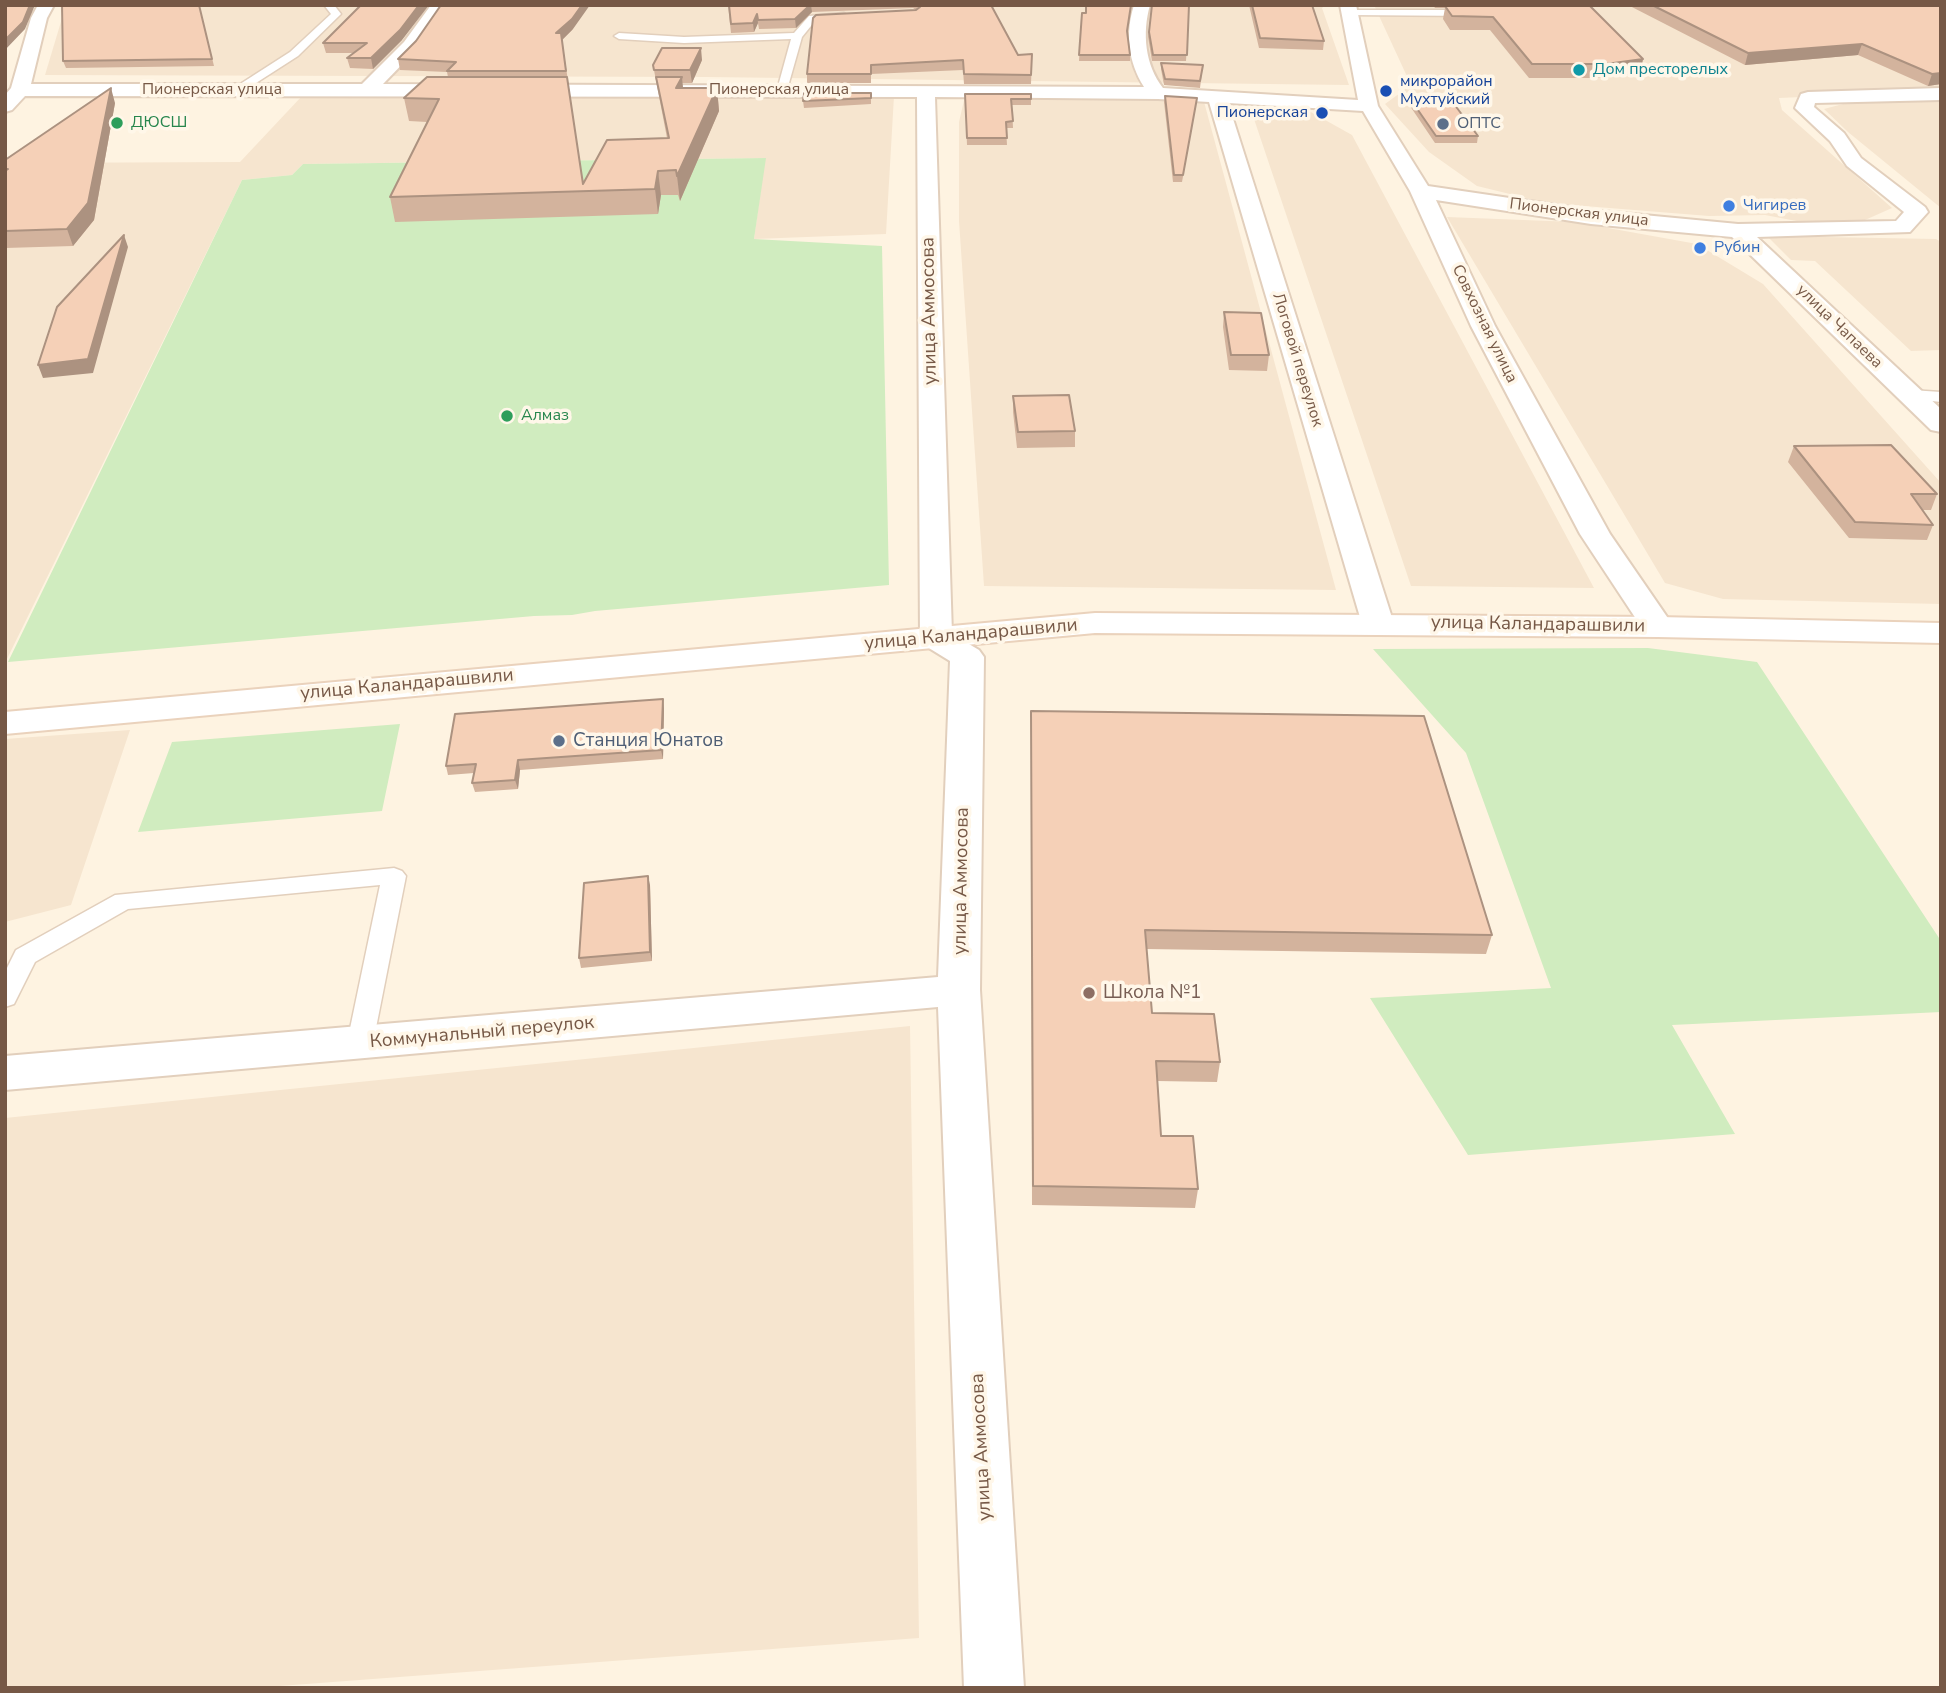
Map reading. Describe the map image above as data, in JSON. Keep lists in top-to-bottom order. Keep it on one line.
{"streets":{"street":["Пионерская улица","улица Аммосова","Совхозная улица","улица Чапаева","Логовой переулок","улица Каландарашвили","Коммунальный переулок"]},"crossings":[["Пионерская улица","улица Аммосова"],["Пионерская улица","Совхозная улица"],["Пионерская улица","улица Чапаева"],["Пионерская улица","Логовой переулок"],["улица Аммосова","улица Каландарашвили"],["улица Аммосова","Коммунальный переулок"],["Совхозная улица","улица Каландарашвили"],["Логовой переулок","улица Каландарашвили"]],"places":["Дом престорелых","микрорайон Мухтуйский","Пионерская","ДЮСШ","ОПТС","Чигирев","Рубин","Алмаз","Станция Юнатов","Школа №1"]}
